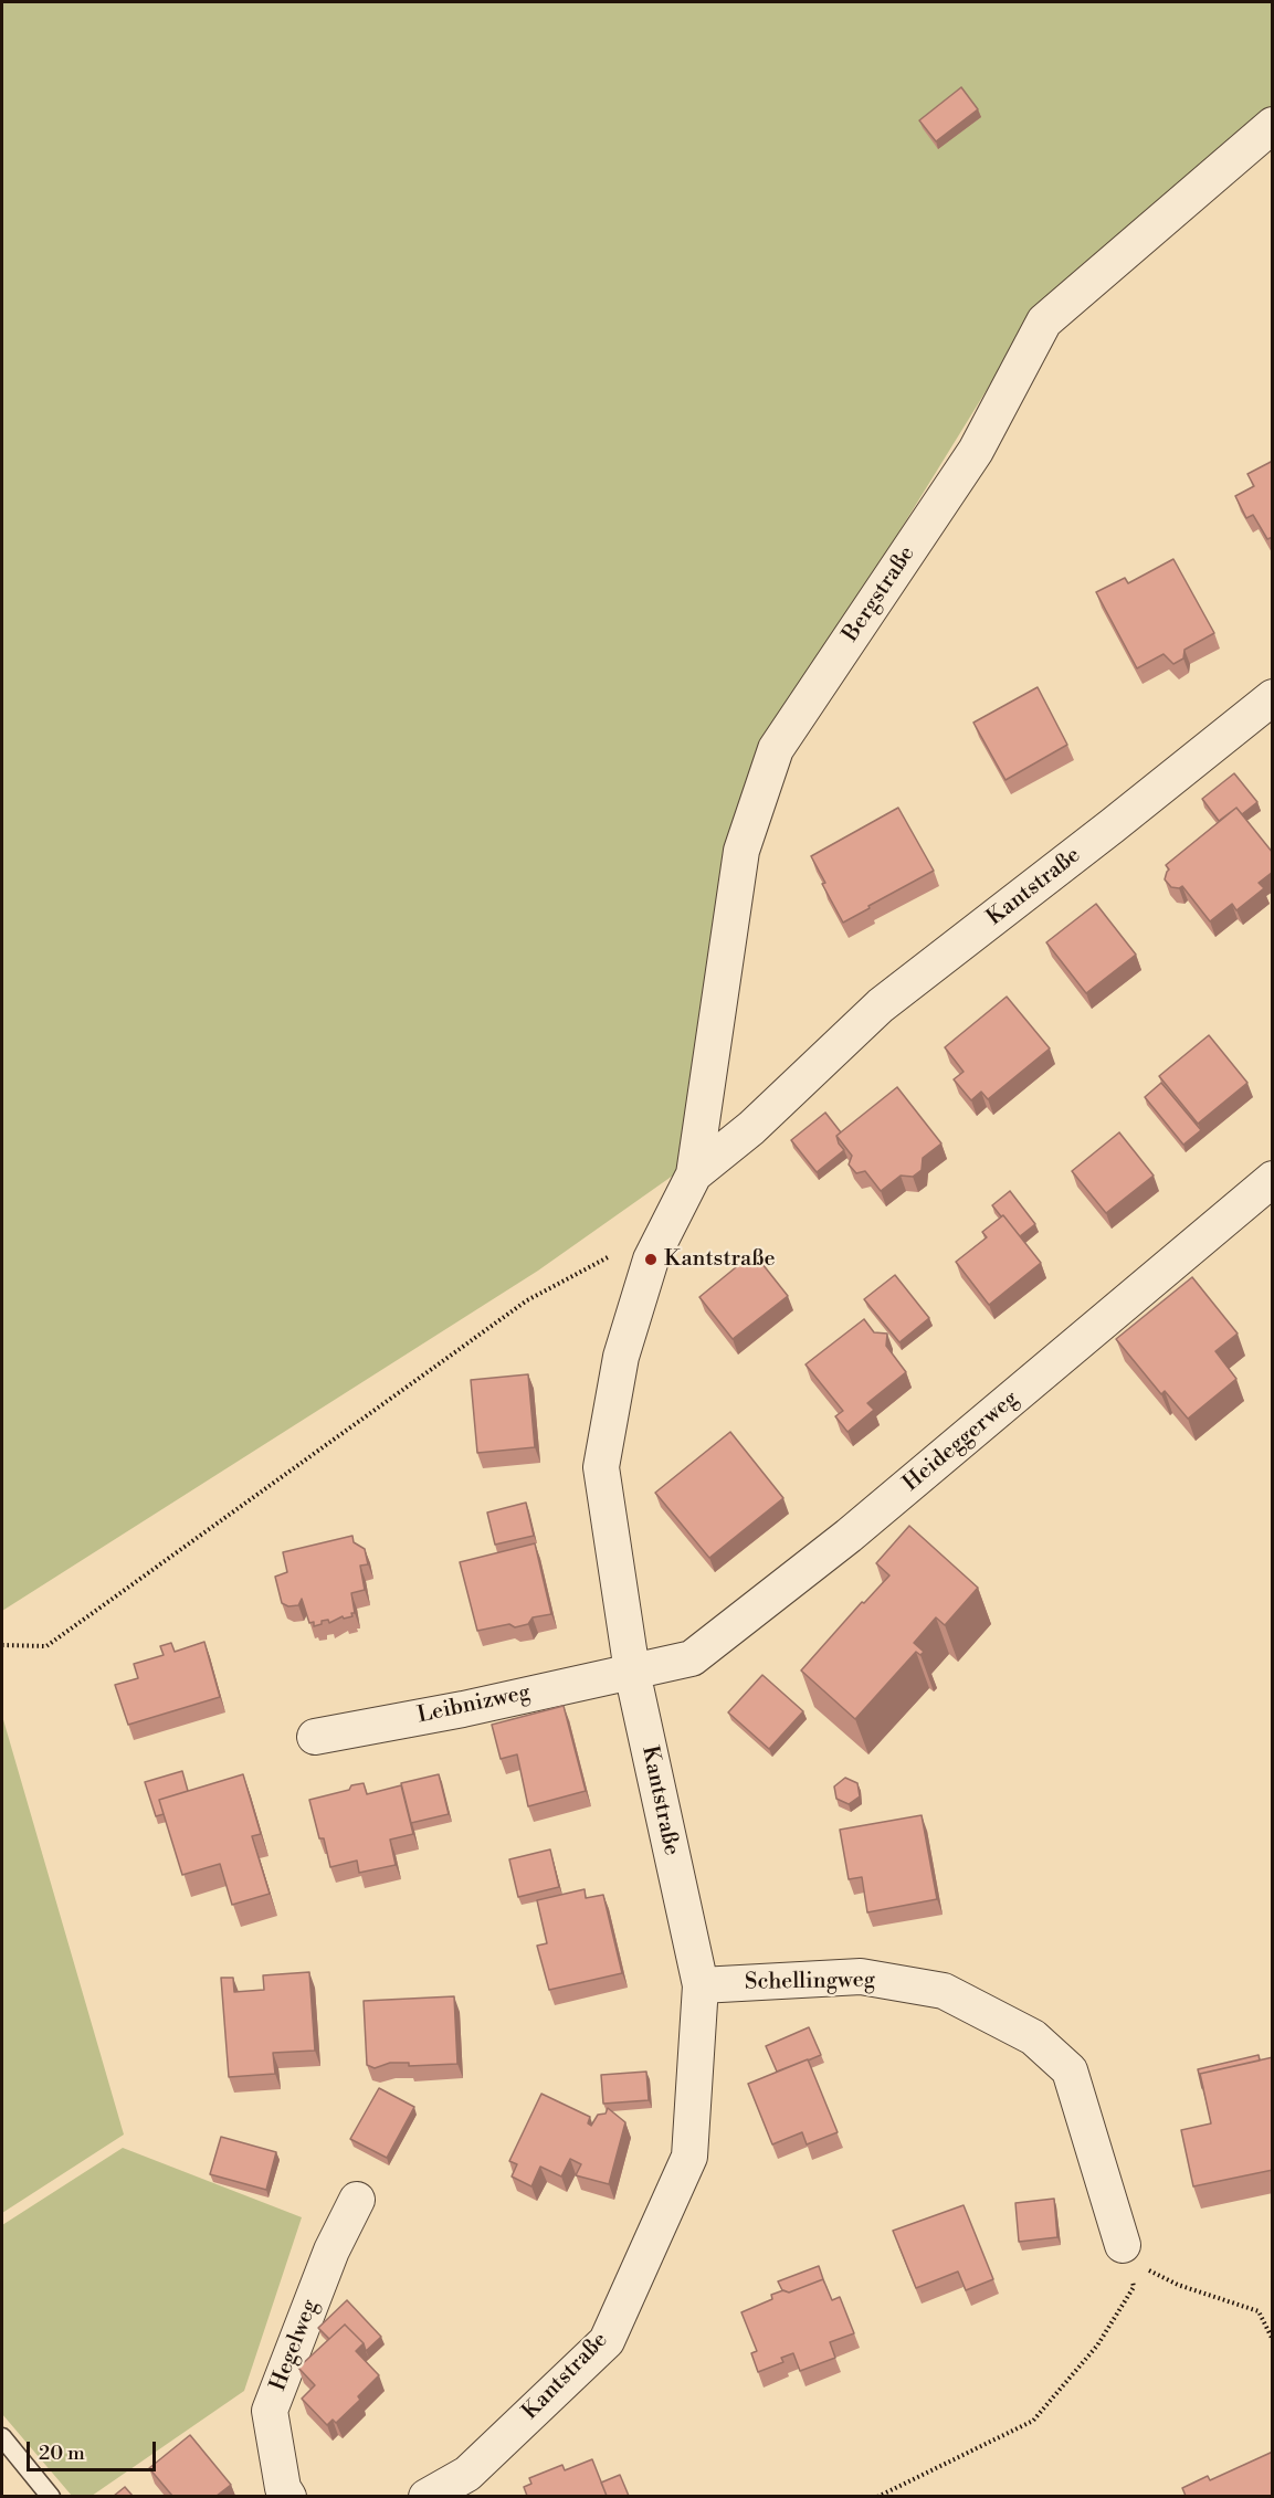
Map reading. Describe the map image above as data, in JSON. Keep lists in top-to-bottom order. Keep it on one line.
{"streets":{"street":["Bergstraße","Kantstraße","Heideggerweg","Leibnizweg","Schellingweg","Hegelweg"]},"crossings":[["Bergstraße","Kantstraße"],["Kantstraße","Heideggerweg"],["Kantstraße","Leibnizweg"],["Kantstraße","Schellingweg"],["Heideggerweg","Leibnizweg"]],"places":["Kantstraße"],"scale_bar":"20 m"}
